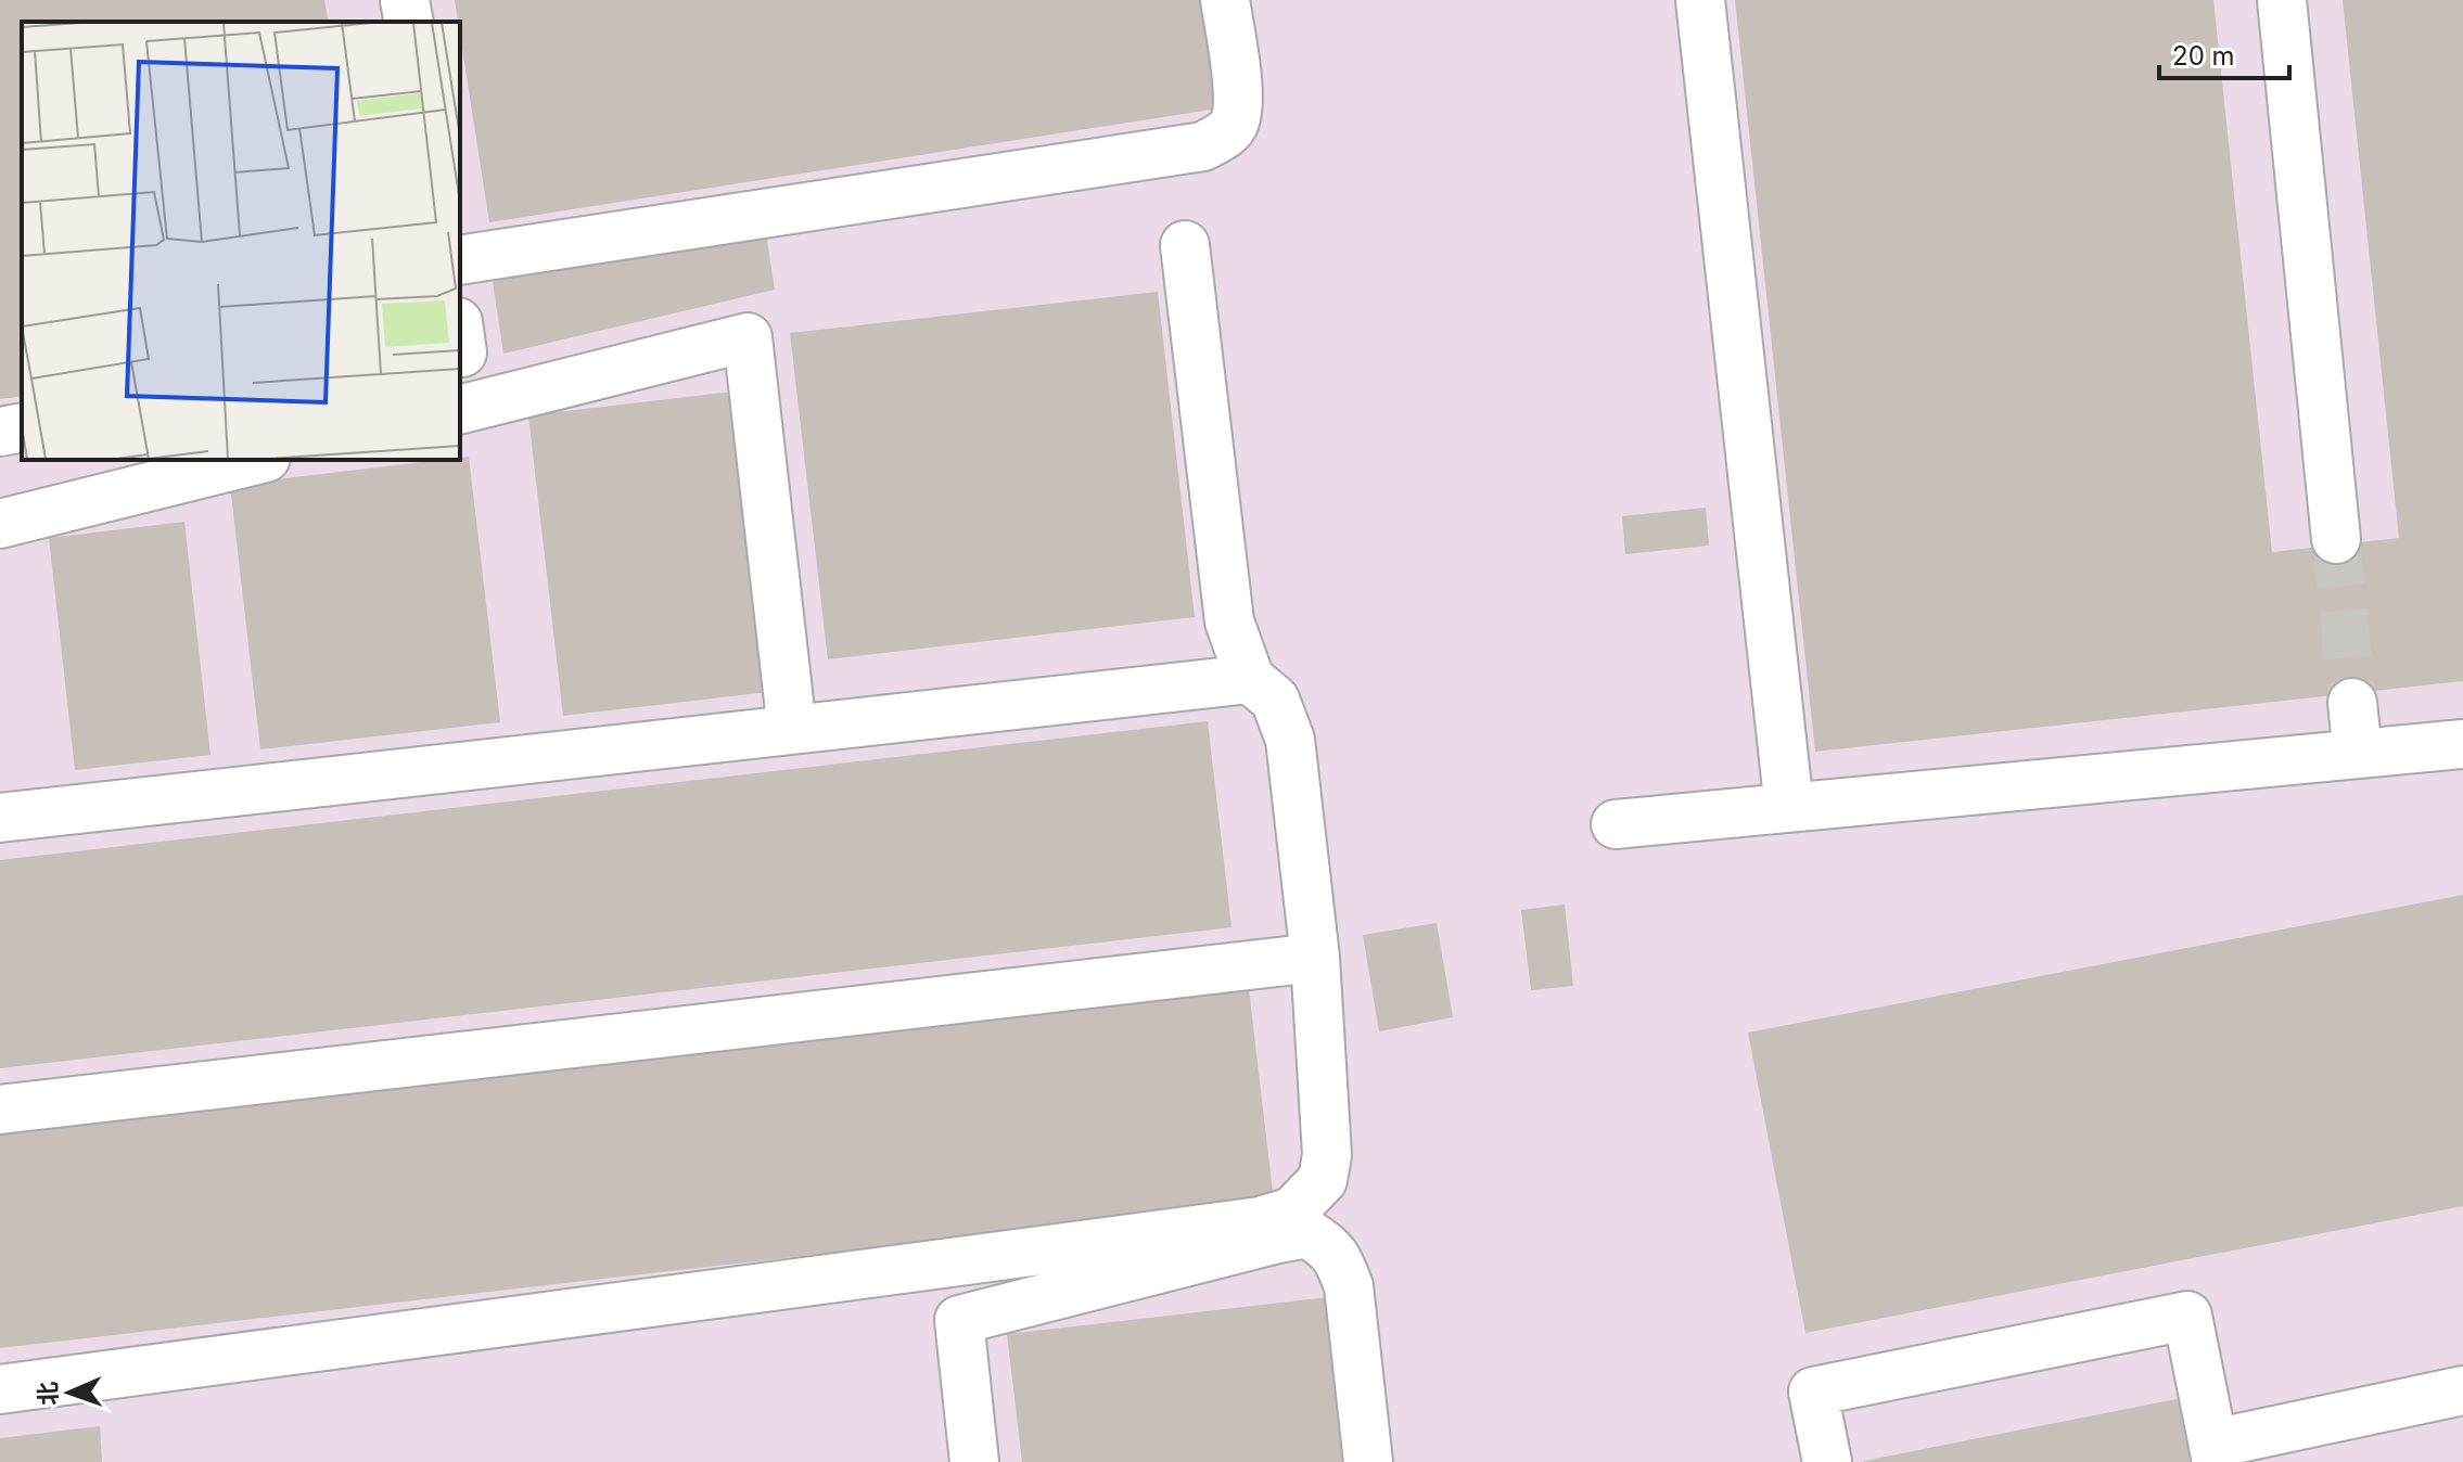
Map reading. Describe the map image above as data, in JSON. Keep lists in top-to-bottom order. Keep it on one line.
{"scale_bar":"20 m","north":"left"}
